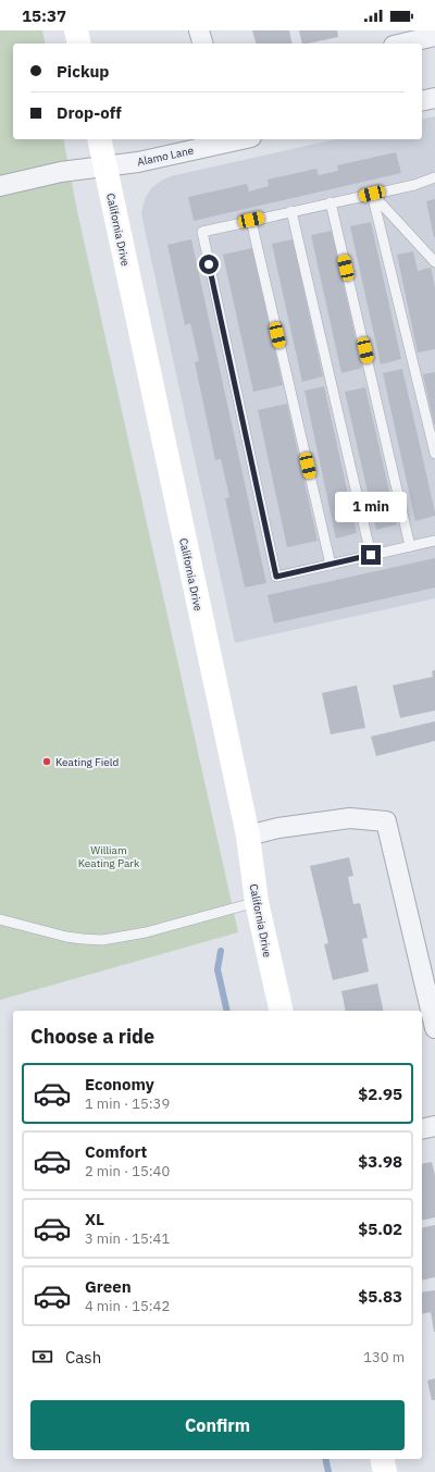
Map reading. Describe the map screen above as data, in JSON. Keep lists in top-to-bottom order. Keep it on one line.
{"streets":{"street":["Alamo Lane","California Drive"]},"crossings":[["Alamo Lane","California Drive"]],"parks":["William Keating Park"],"places":["Keating Field"],"page":{"status":"15:37","banner":["Pickup","Drop-off"],"bubble":"1 min","heading":"Choose a ride","list":[{"name":"Economy","note":"1 min · 15:39","value":"$2.95"},{"name":"Comfort","note":"2 min · 15:40","value":"$3.98"},{"name":"XL","note":"3 min · 15:41","value":"$5.02"},{"name":"Green","note":"4 min · 15:42","value":"$5.83"}],"pay":["Cash","130 m"],"buttons":"Confirm"}}
